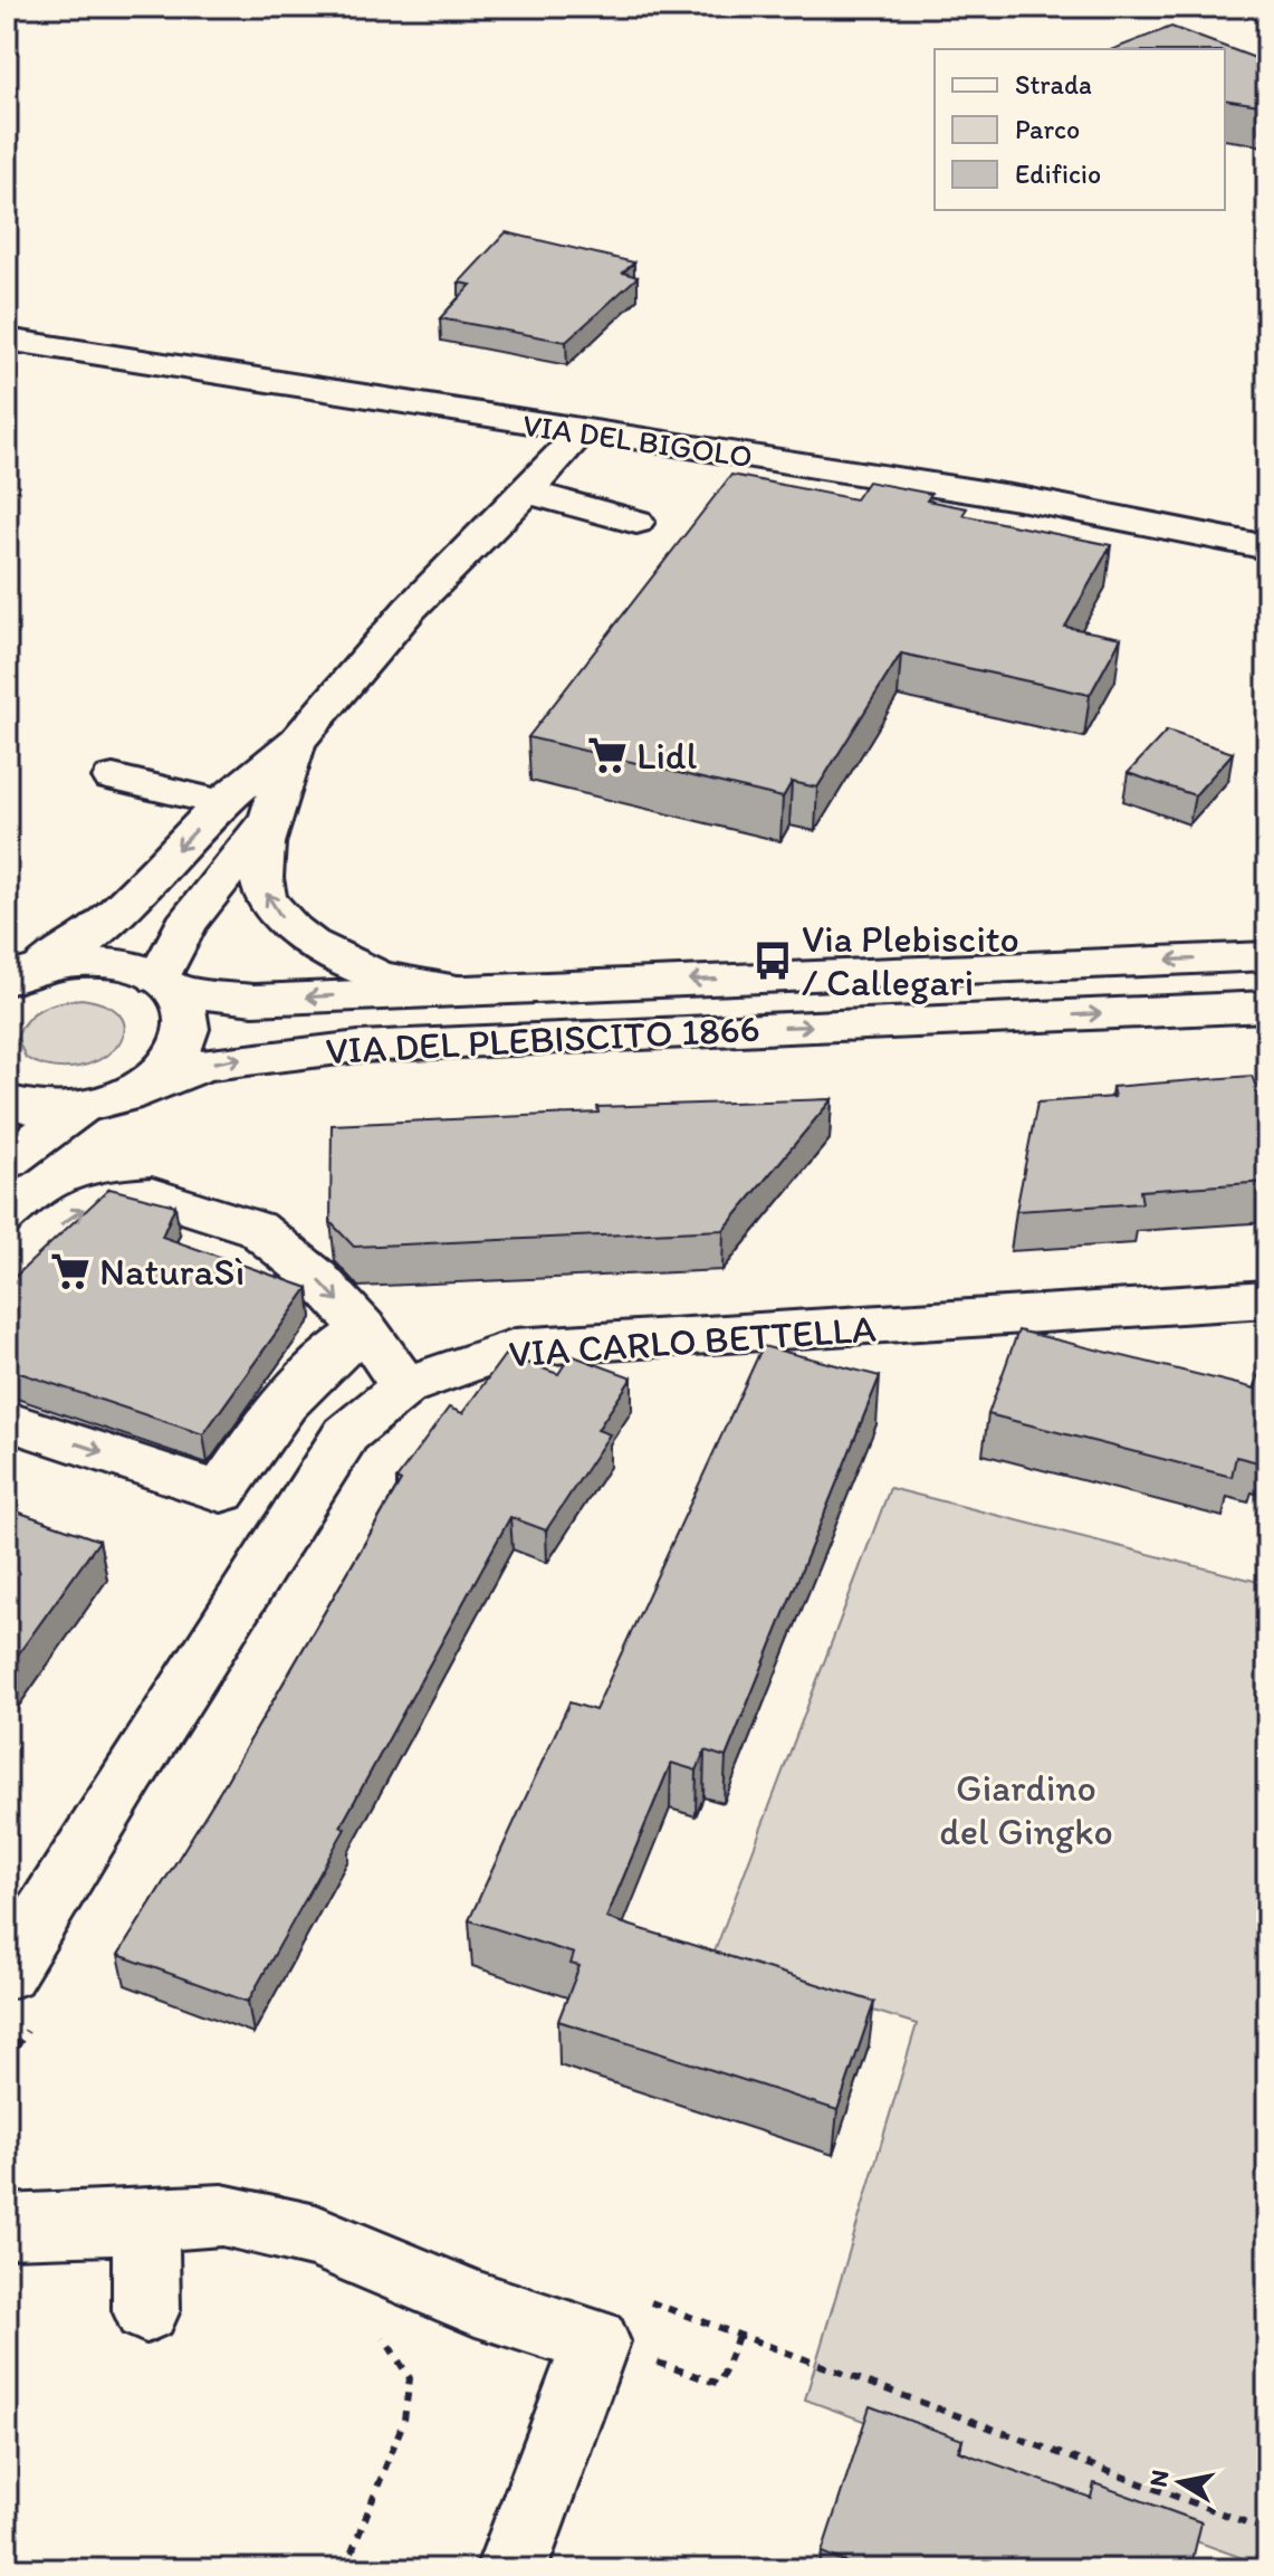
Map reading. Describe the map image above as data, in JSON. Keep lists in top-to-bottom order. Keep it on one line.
{"streets":{"street":["VIA DEL BIGOLO","VIA DEL PLEBISCITO 1866","VIA CARLO BETTELLA"]},"parks":["Giardino del Gingko"],"places":{"supermarket":["Lidl","NaturaSì"],"bus stop":["Via Plebiscito / Callegari"]},"legend":["Strada","Parco","Edificio"],"north":"left"}
